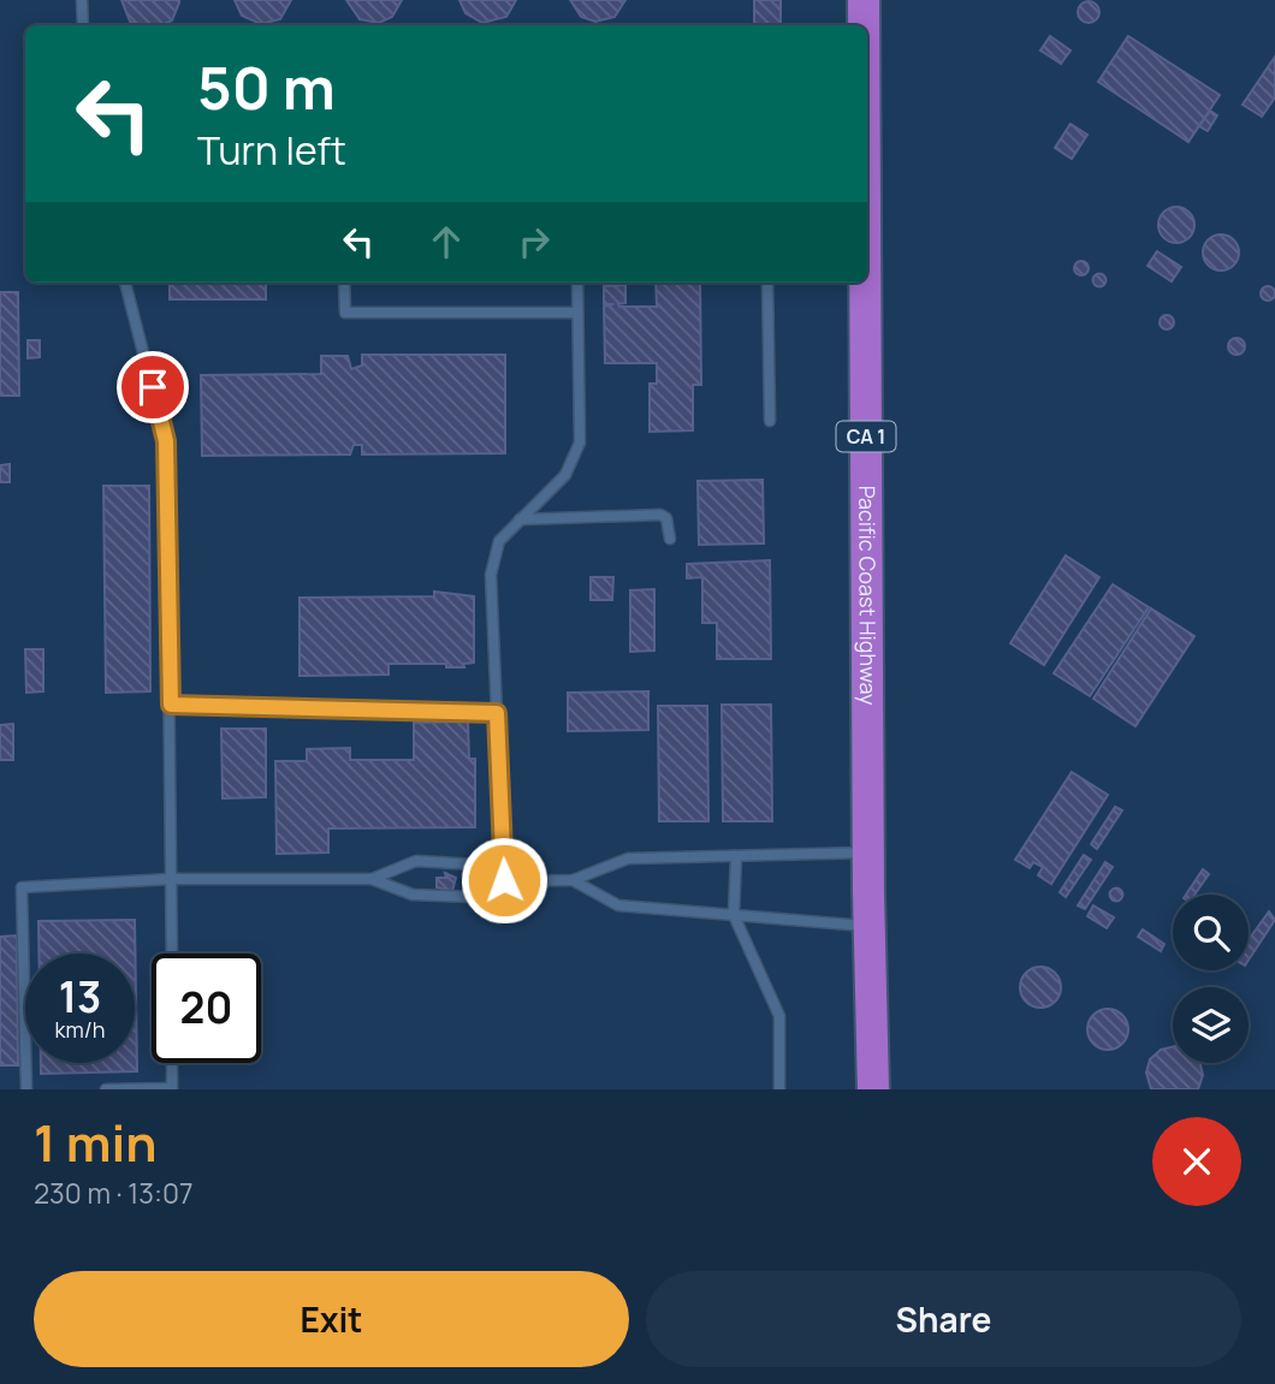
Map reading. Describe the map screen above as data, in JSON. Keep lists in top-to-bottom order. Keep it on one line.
{"streets":{"highway":["CA 1","Pacific Coast Highway"]},"page":{"turn":["50 m","Turn left"],"speed":"13 km/h","limit":"20","heading":["1 min","230 m · 13:07"],"buttons":["Exit","Share"]}}
